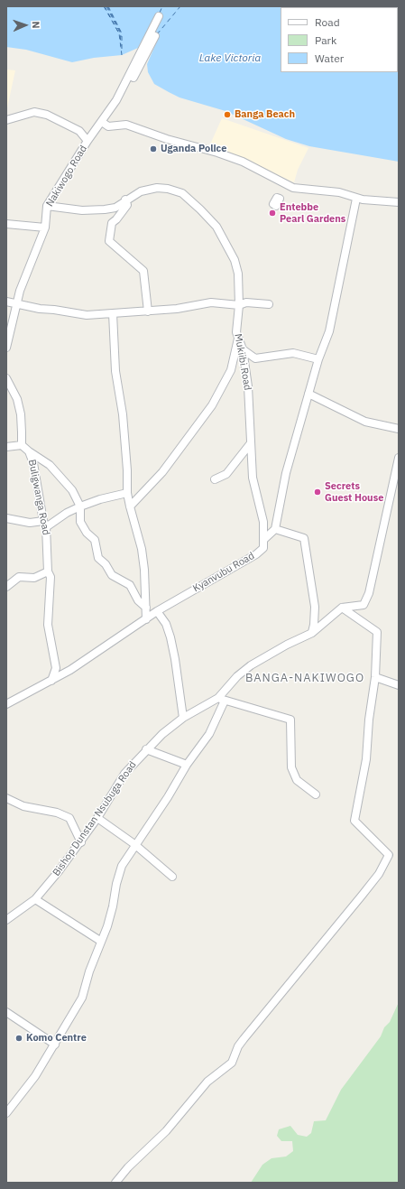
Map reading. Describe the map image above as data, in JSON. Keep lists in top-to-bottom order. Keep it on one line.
{"streets":{"street":["Nakiwogo Road","Mukiibi Road","Buligwanga Road","Kyanvubu Road","Bishop Dunstan Nsubuga Road"]},"crossings":[["Nakiwogo Road","Mukiibi Road"],["Mukiibi Road","Kyanvubu Road"],["Buligwanga Road","Kyanvubu Road"]],"districts":["BANGA-NAKIWOGO"],"water":["Lake Victoria"],"places":["Banga Beach","Uganda Police","Entebbe Pearl Gardens","Secrets Guest House","Komo Centre"],"legend":["Road","Park","Water"],"north":"right"}
